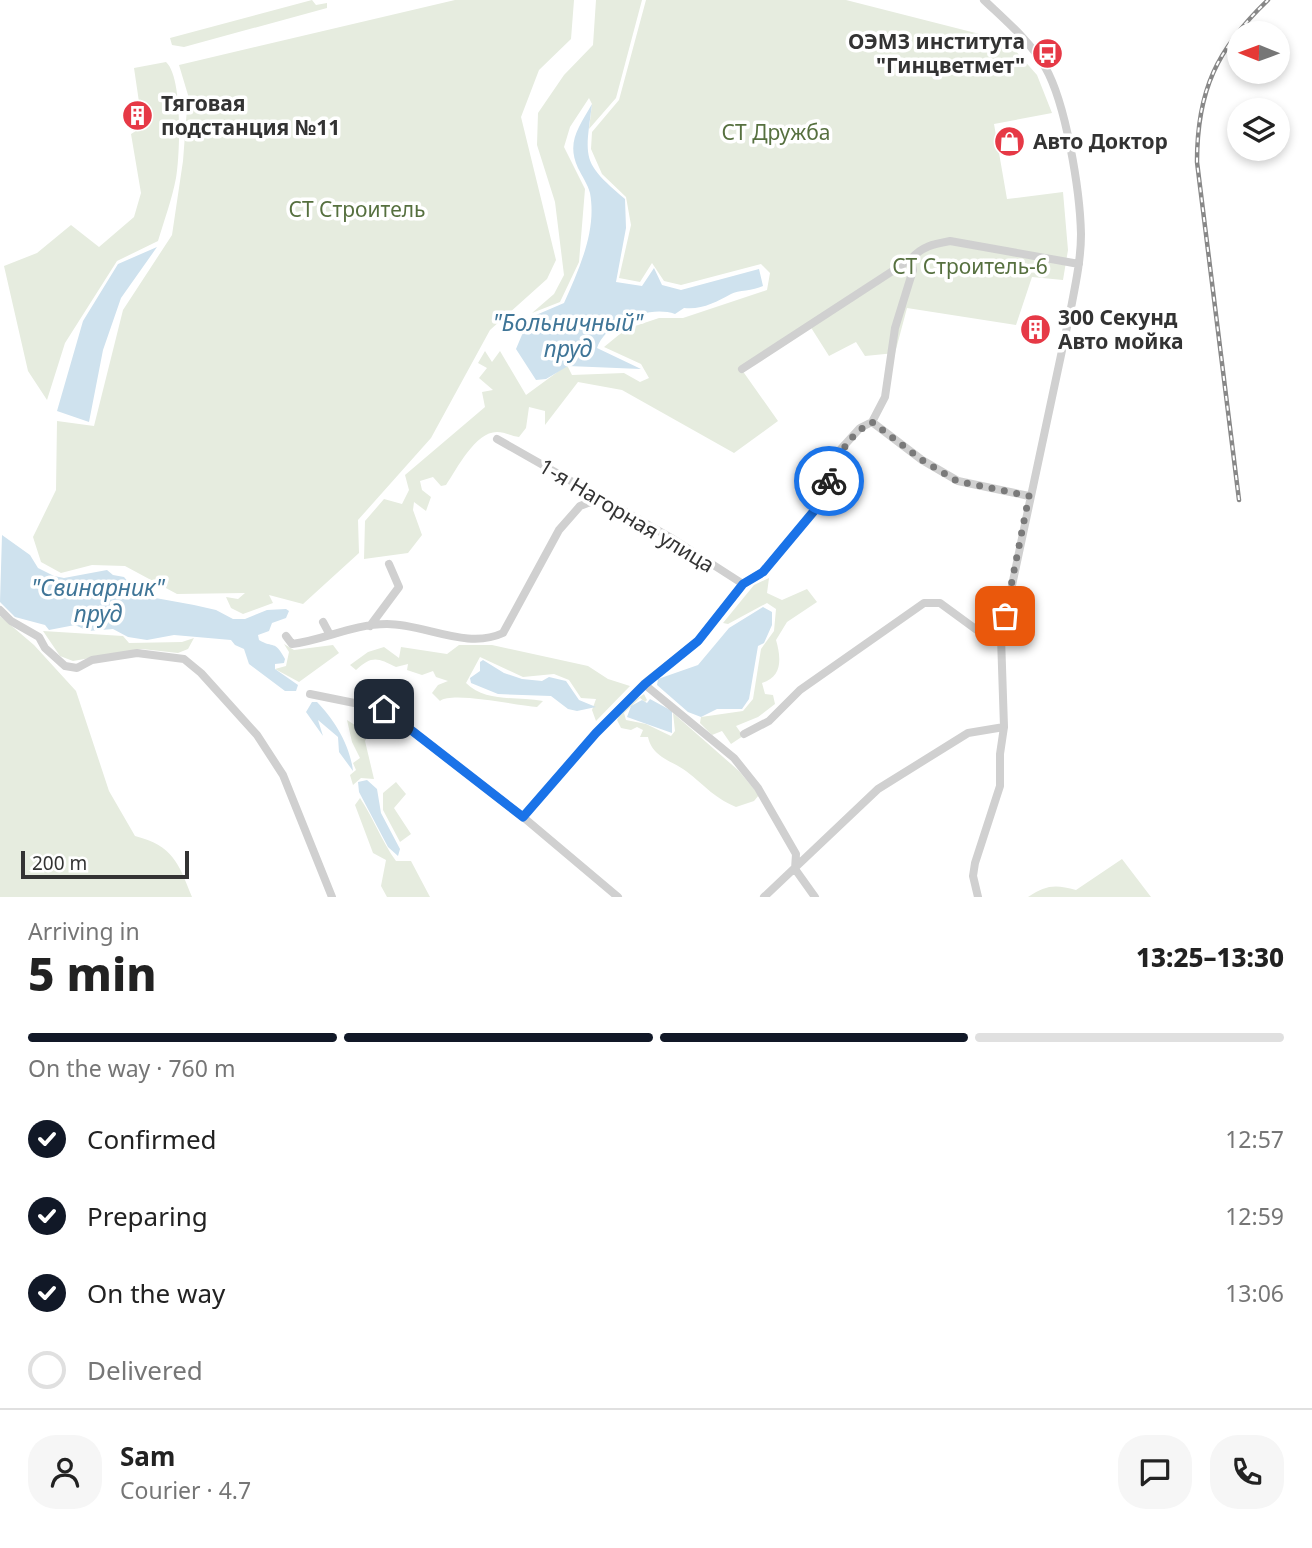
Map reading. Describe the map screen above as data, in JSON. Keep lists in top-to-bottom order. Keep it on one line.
{"streets":{"street":["1-я Нагорная улица"]},"water":["\"Больничный\" пруд","\"Свинарник\" пруд"],"parks":["СТ Дружба","СТ Строитель","СТ Строитель-6"],"places":{"bus stop":["ОЭМЗ института \"Гинцветмет\""],"building":["Тяговая подстанция №11","300 Секунд Авто мойка"],"shop":["Авто Доктор"]},"scale_bar":"200 m","north":"left","page":{"scale":"200 m","heading":["5 min","Arriving in","13:25–13:30"],"panel":["Sam","Courier · 4.7"],"bar":"On the way · 760 m","list":[["Confirmed","12:57"],["Preparing","12:59"],["On the way","13:06"],"Delivered"]}}
